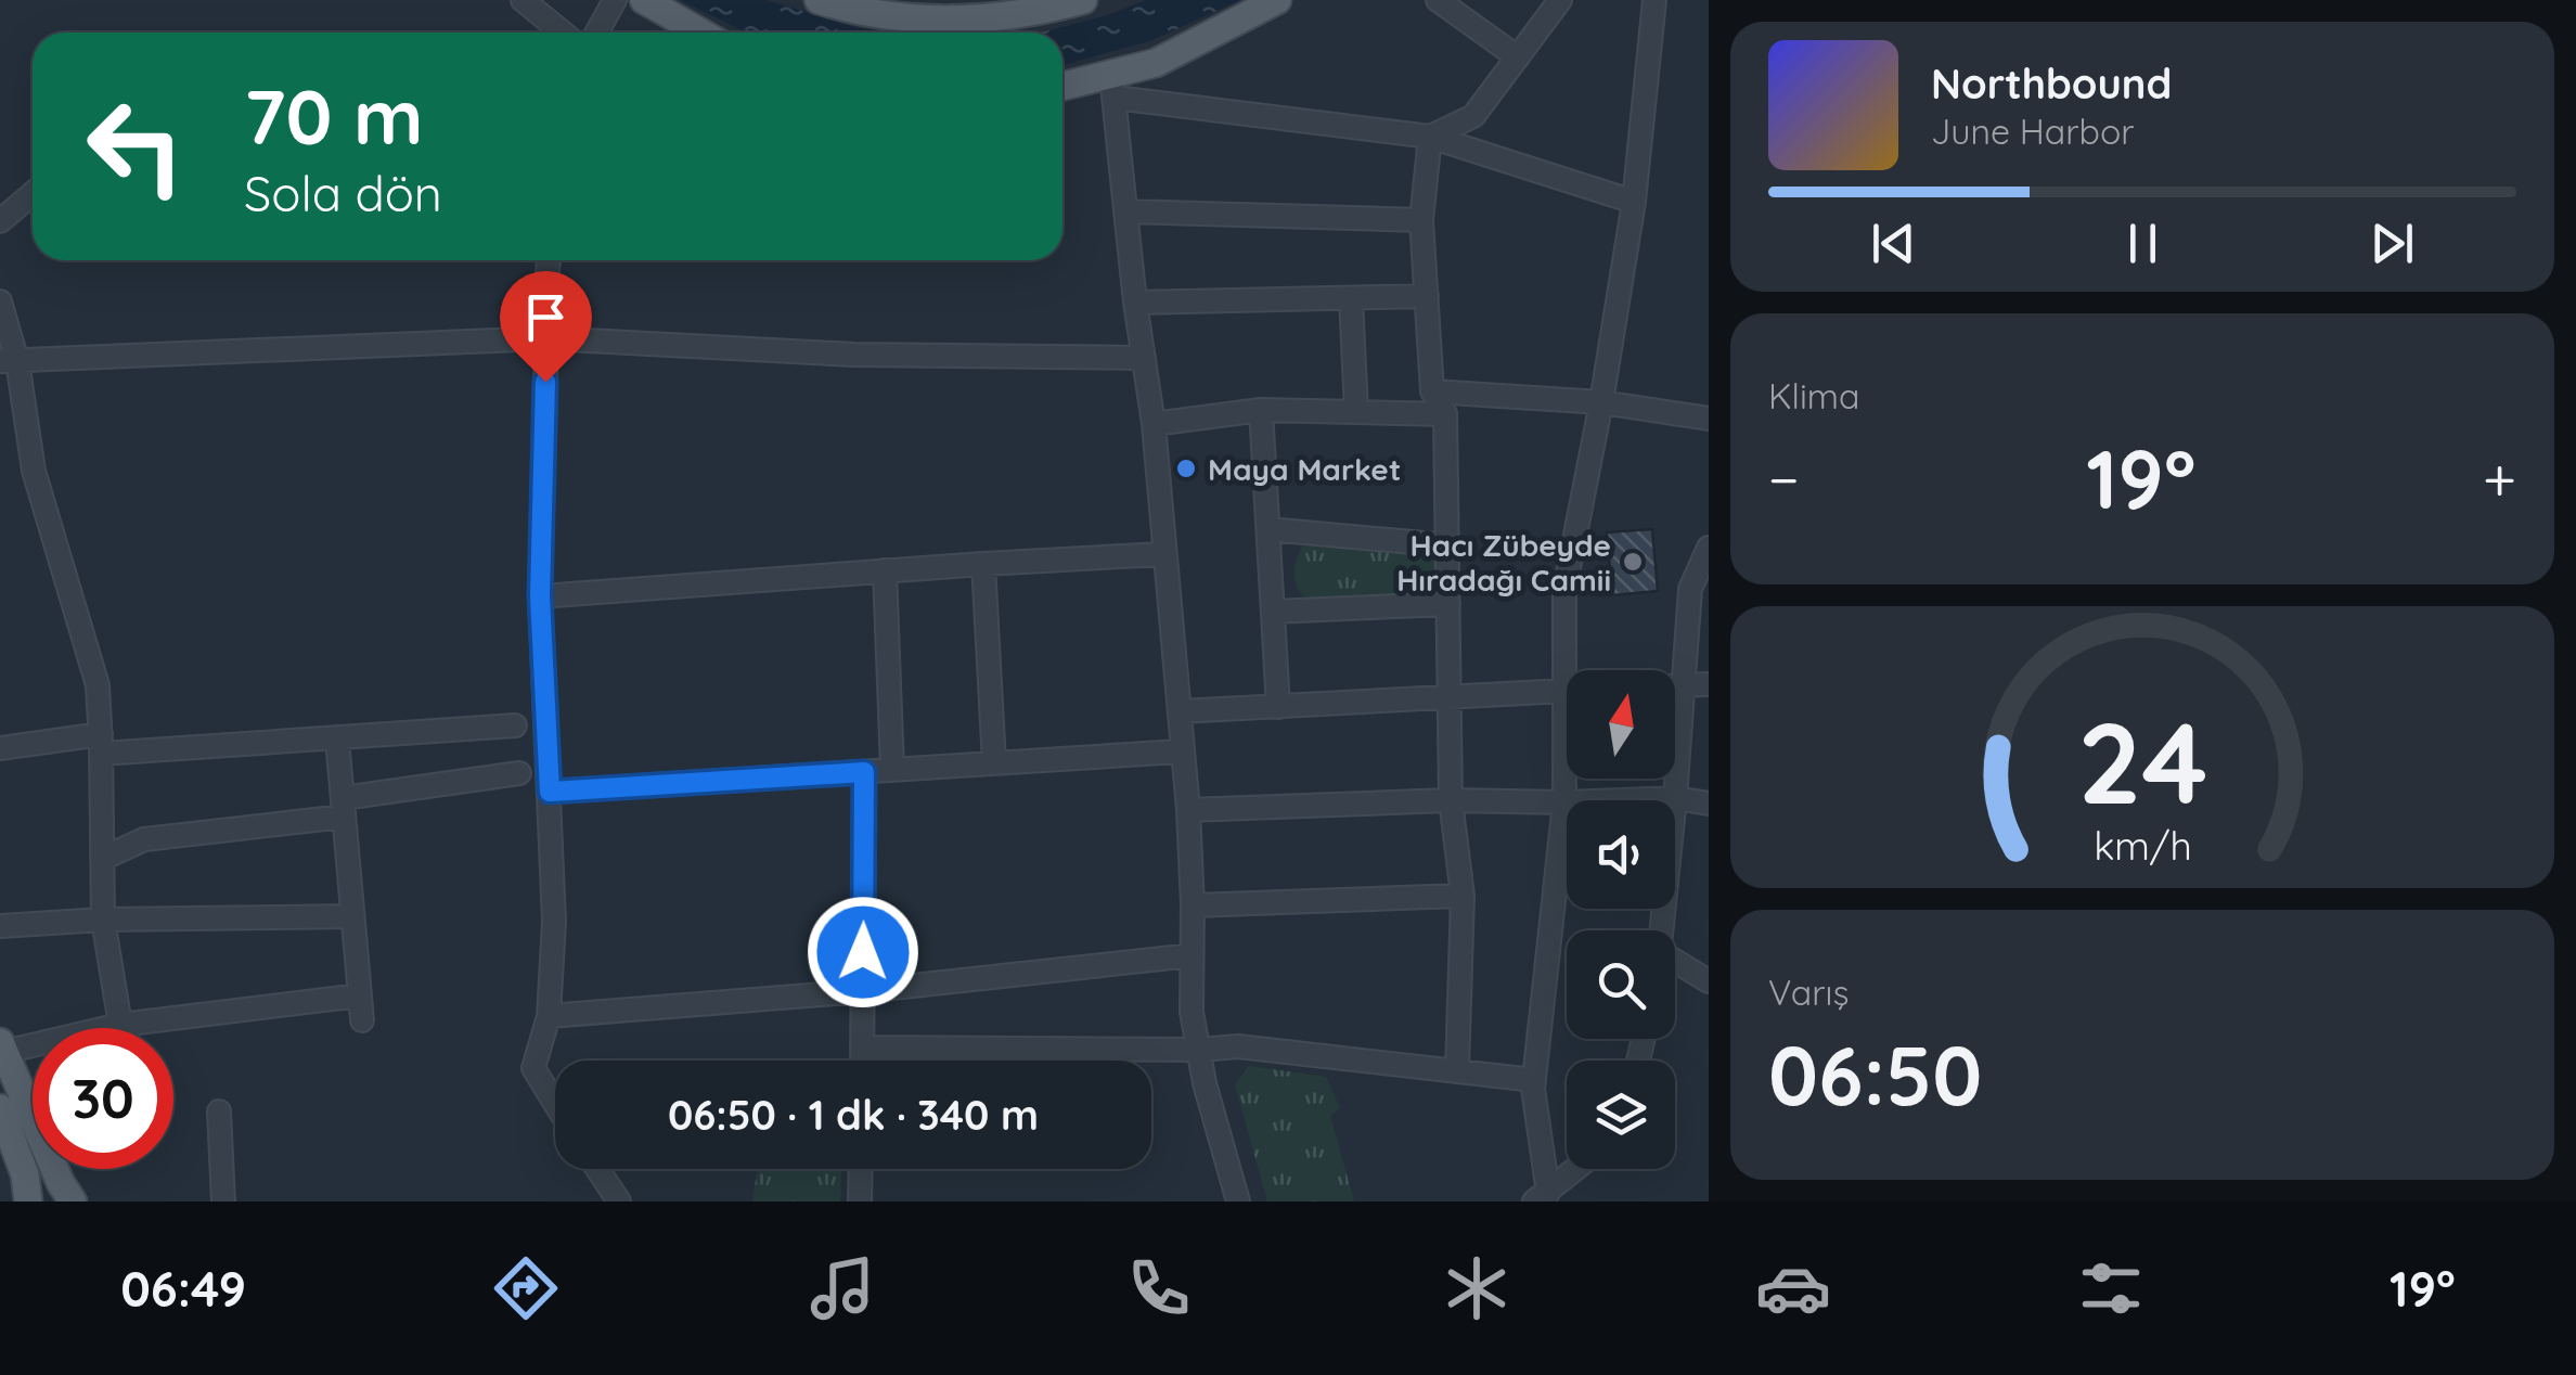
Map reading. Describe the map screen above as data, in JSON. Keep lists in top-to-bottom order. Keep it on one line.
{"places":["Maya Market","Hacı Zübeyde Hıradağı Camii"],"north":"top","page":{"turn":["70 m","Sola dön"],"song":["Northbound","June Harbor"],"tile":["Klima",["Varış","06:50"]],"heat":["−","19°","+"],"limit":"30","trip":"06:50 · 1 dk · 340 m","tabs":["06:49","19°"],"gauge":["24","km/h"]}}
